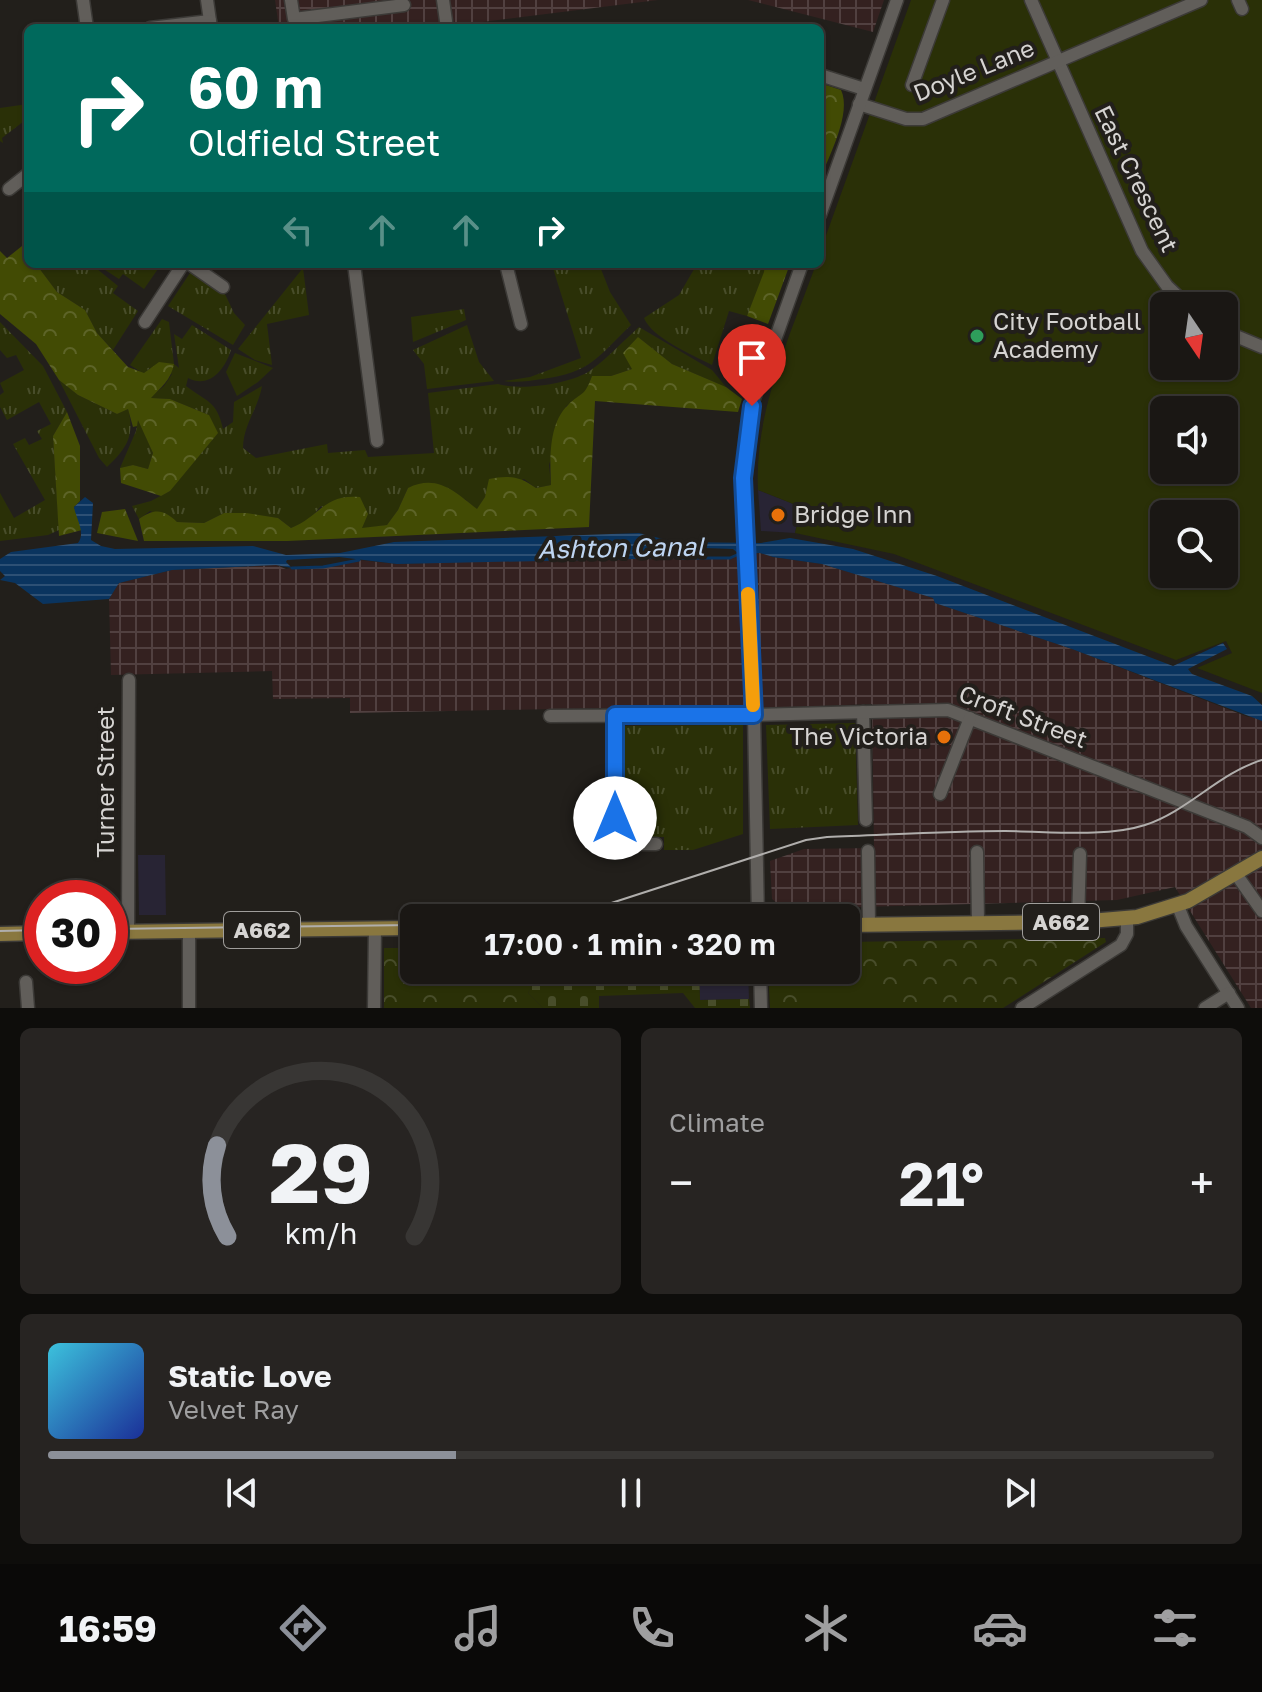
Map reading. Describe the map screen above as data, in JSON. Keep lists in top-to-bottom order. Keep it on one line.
{"streets":{"main road":["A662"],"street":["Doyle Lane","East Crescent","Croft Street","Turner Street"]},"crossings":[["Doyle Lane","East Crescent"],["Turner Street","A662"]],"water":["Ashton Canal"],"places":["City Football Academy","Bridge Inn","The Victoria"],"north":"bottom","page":{"turn":["60 m","Oldfield Street"],"limit":"30","trip":"17:00 · 1 min · 320 m","tile":"Climate","heat":["−","21°","+"],"song":["Static Love","Velvet Ray"],"tabs":"16:59","gauge":["29","km/h"]}}
